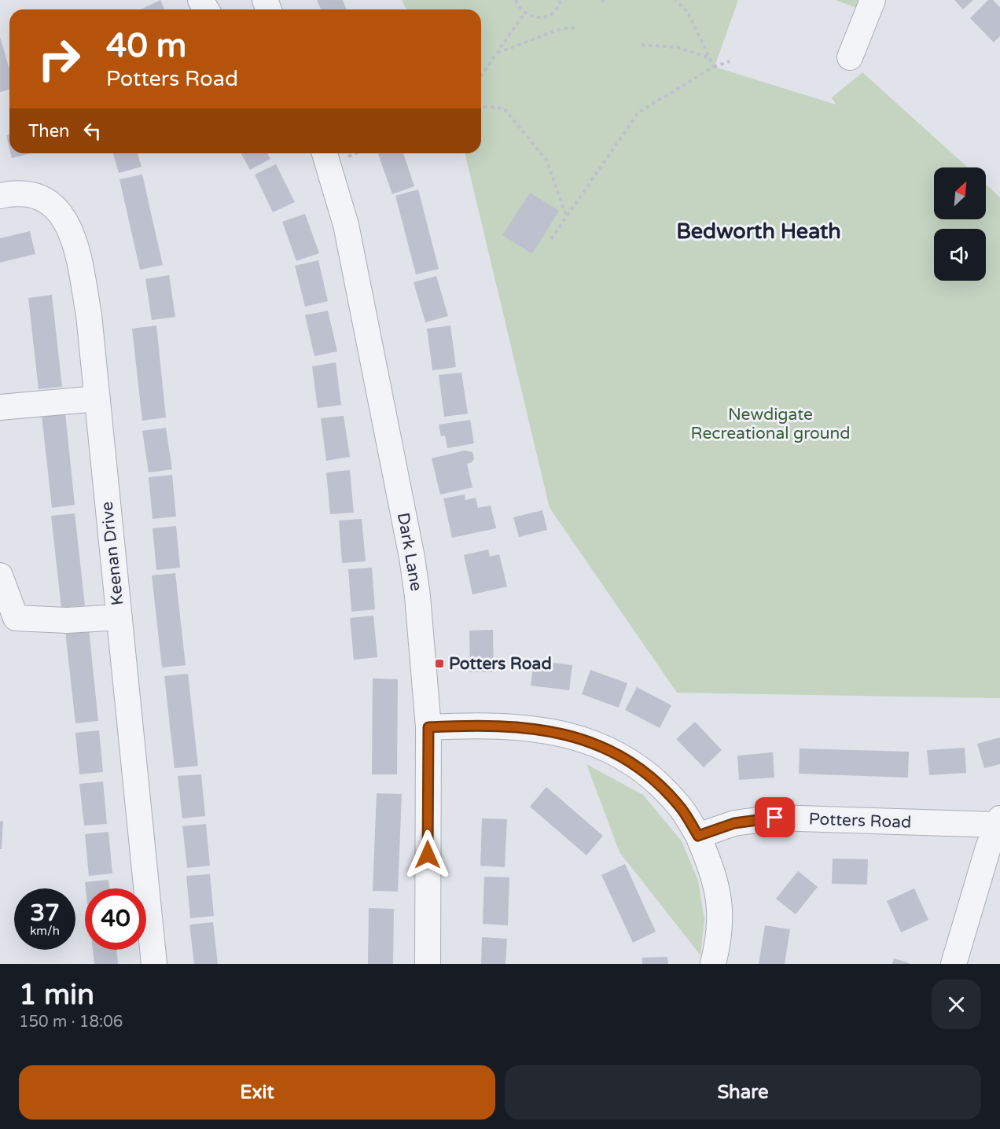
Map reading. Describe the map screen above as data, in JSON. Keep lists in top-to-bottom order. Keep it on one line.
{"streets":{"street":["Dark Lane","Keenan Drive","Potters Road"]},"districts":["Bedworth Heath"],"parks":["Newdigate Recreational ground"],"places":{"transit":["Potters Road"]},"north":"top right","page":{"turn":["40 m","Potters Road"],"then":"Then","speed":"37 km/h","limit":"40","heading":["1 min","150 m · 18:06"],"buttons":["Exit","Share"]}}
